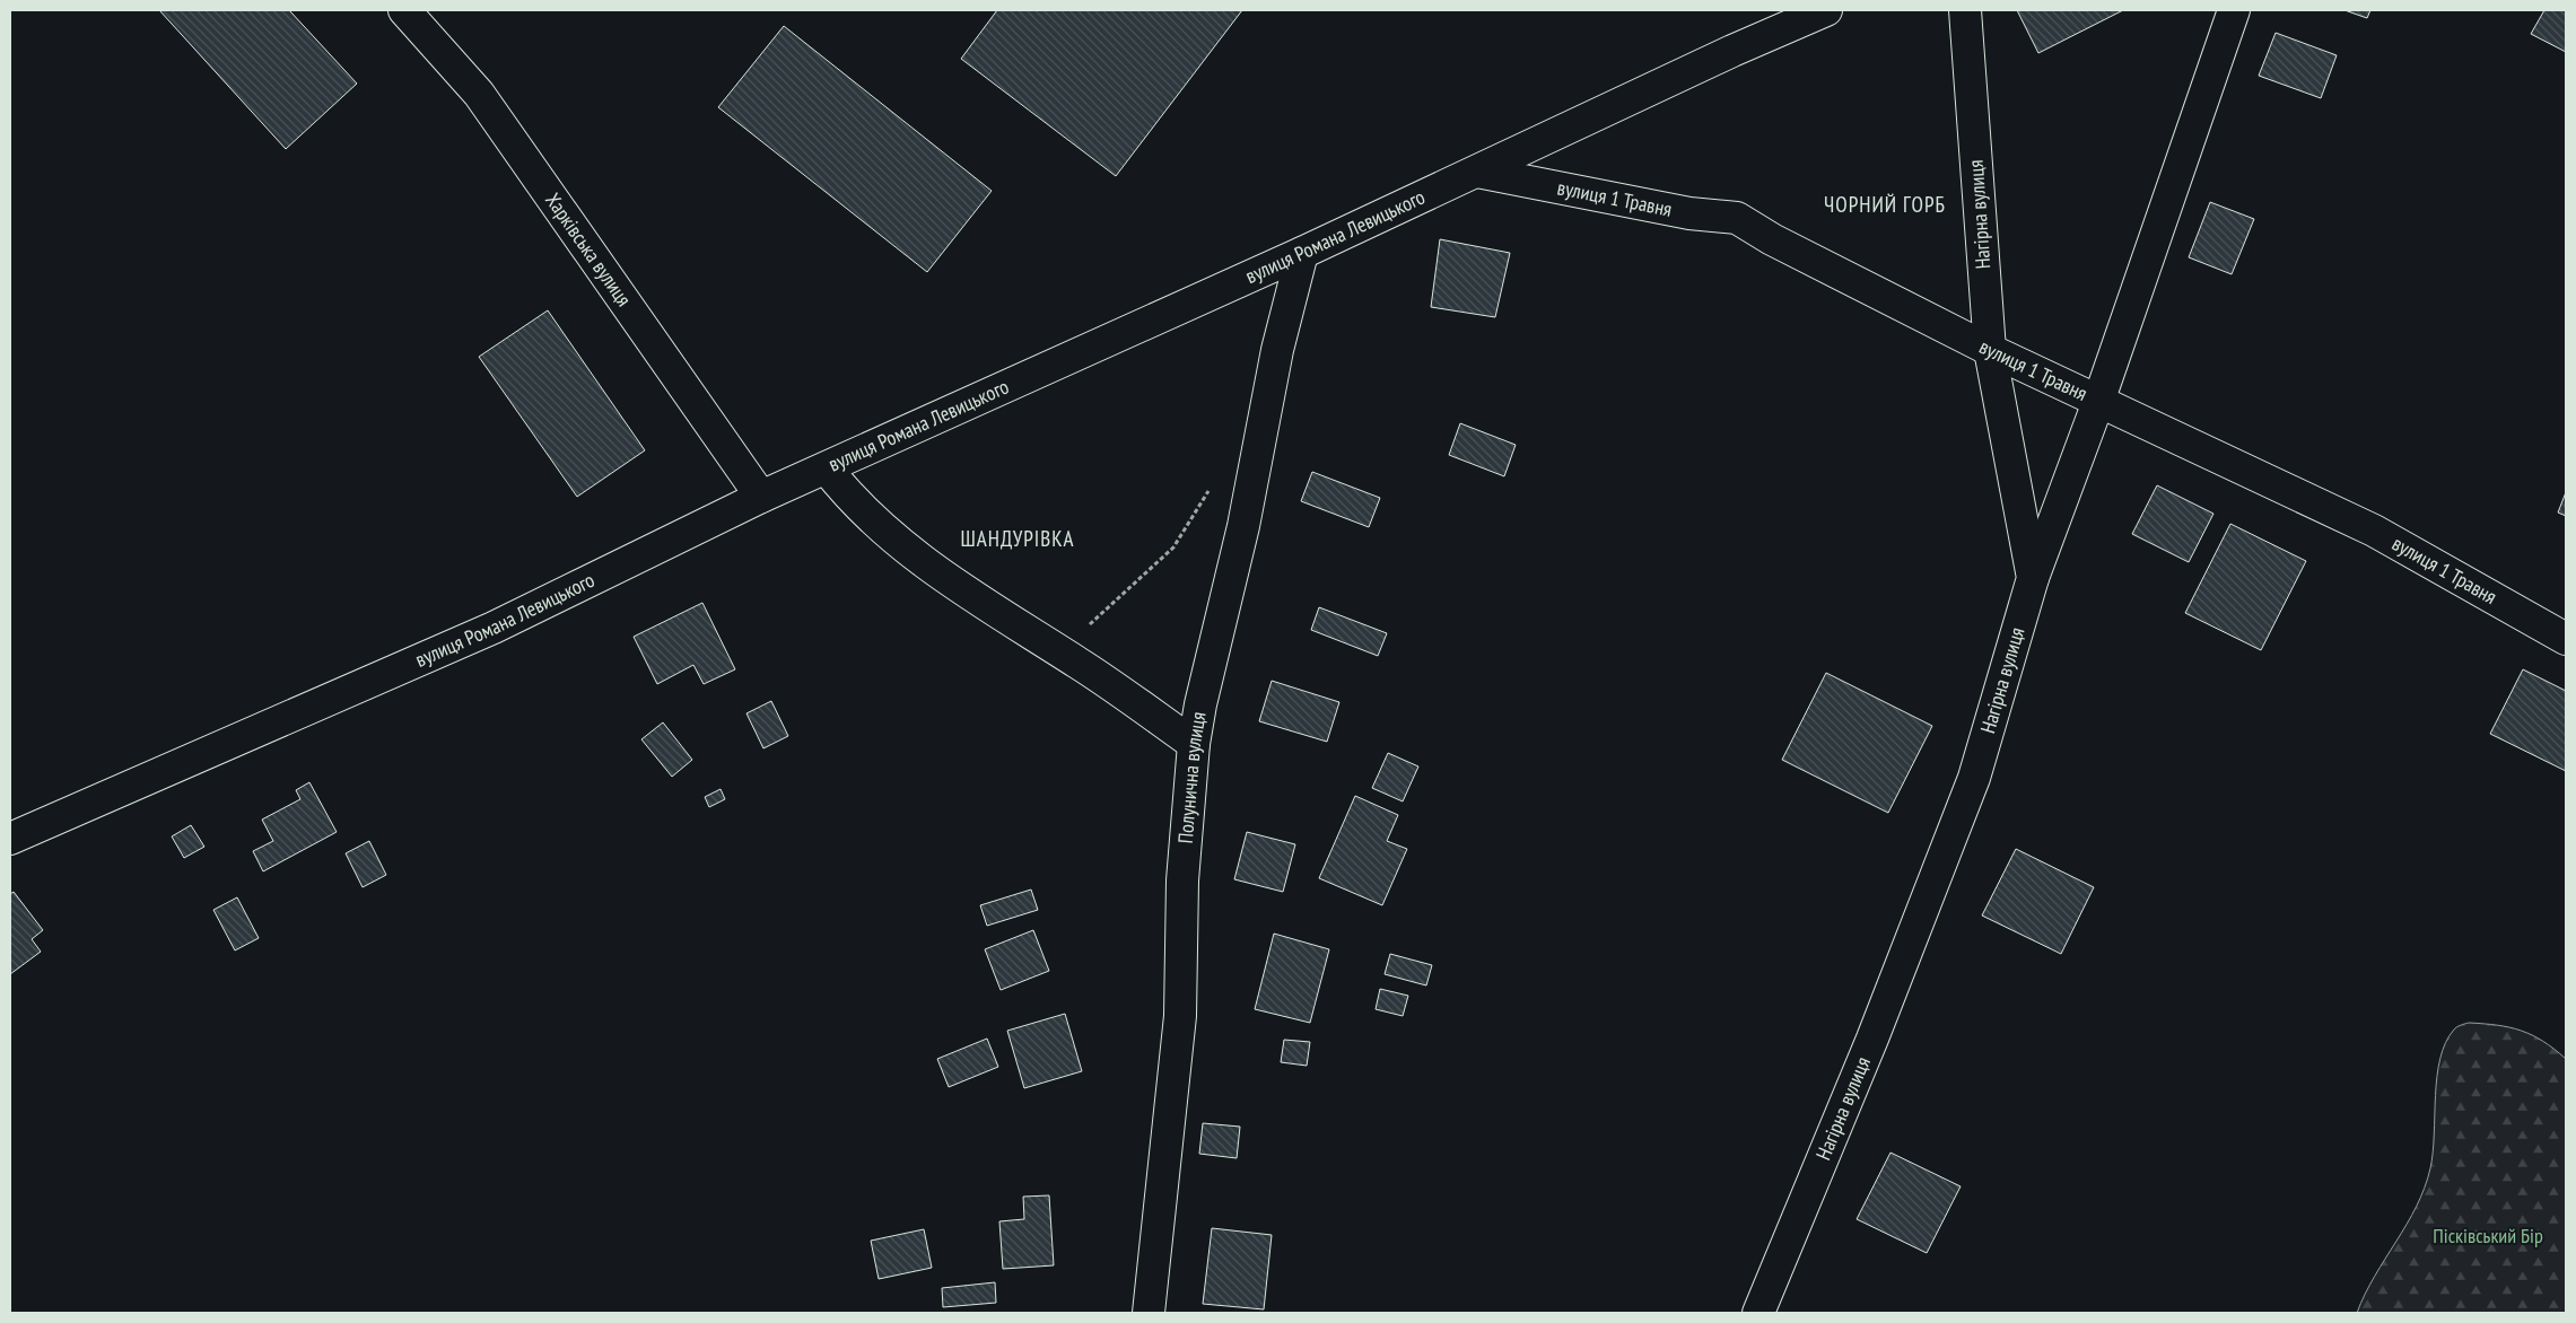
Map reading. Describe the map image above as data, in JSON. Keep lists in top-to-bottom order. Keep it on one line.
{"streets":{"street":["вулиця 1 Травня","Нагірна вулиця","вулиця Романа Левицького","Харківська вулиця","Полунична вулиця"]},"crossings":[["вулиця 1 Травня","Нагірна вулиця"],["вулиця 1 Травня","вулиця Романа Левицького"],["вулиця Романа Левицького","Харківська вулиця"],["вулиця Романа Левицького","Полунична вулиця"]],"districts":["ЧОРНИЙ ГОРБ","ШАНДУРІВКА"],"parks":["Пісківський Бір"]}
